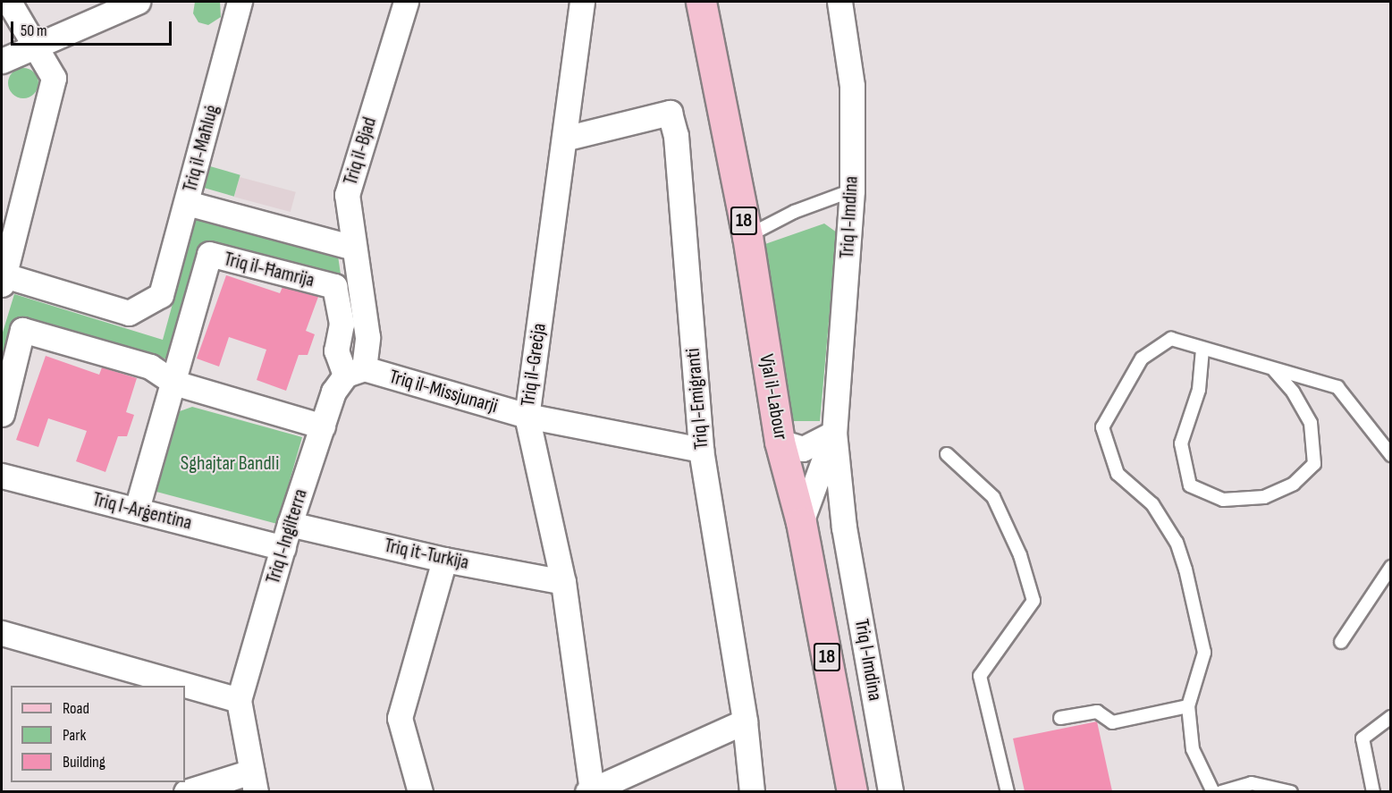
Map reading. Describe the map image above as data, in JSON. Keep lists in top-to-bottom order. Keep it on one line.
{"streets":{"main road":["18","Vjal il-Labour"],"street":["Triq il-Maħluġ","Triq il-Bjad","Triq l-Imdina","Triq il-Ħamrija","Triq il-Greċja","Triq il-Missjunarji","Triq l-Emigranti","Triq l-Arġentina","Triq l-Ingilterra","Triq it-Turkija"]},"crossings":[["Triq il-Bjad","Triq il-Ħamrija"],["Triq il-Bjad","Triq il-Missjunarji"],["Triq il-Bjad","Triq l-Ingilterra"],["Triq l-Imdina","Vjal il-Labour"],["Triq il-Ħamrija","Triq il-Missjunarji"],["Triq il-Ħamrija","Triq l-Arġentina"],["Triq il-Ħamrija","Triq l-Ingilterra"],["Triq il-Greċja","Triq il-Missjunarji"],["Triq il-Greċja","Triq l-Emigranti"],["Triq il-Greċja","Triq it-Turkija"],["Triq il-Missjunarji","Triq l-Emigranti"],["Triq il-Missjunarji","Triq l-Ingilterra"],["Triq l-Arġentina","Triq l-Ingilterra"],["Triq l-Ingilterra","Triq it-Turkija"]],"parks":["Sghajtar Bandli"],"legend":["Road","Park","Building"],"scale_bar":"50 m"}
